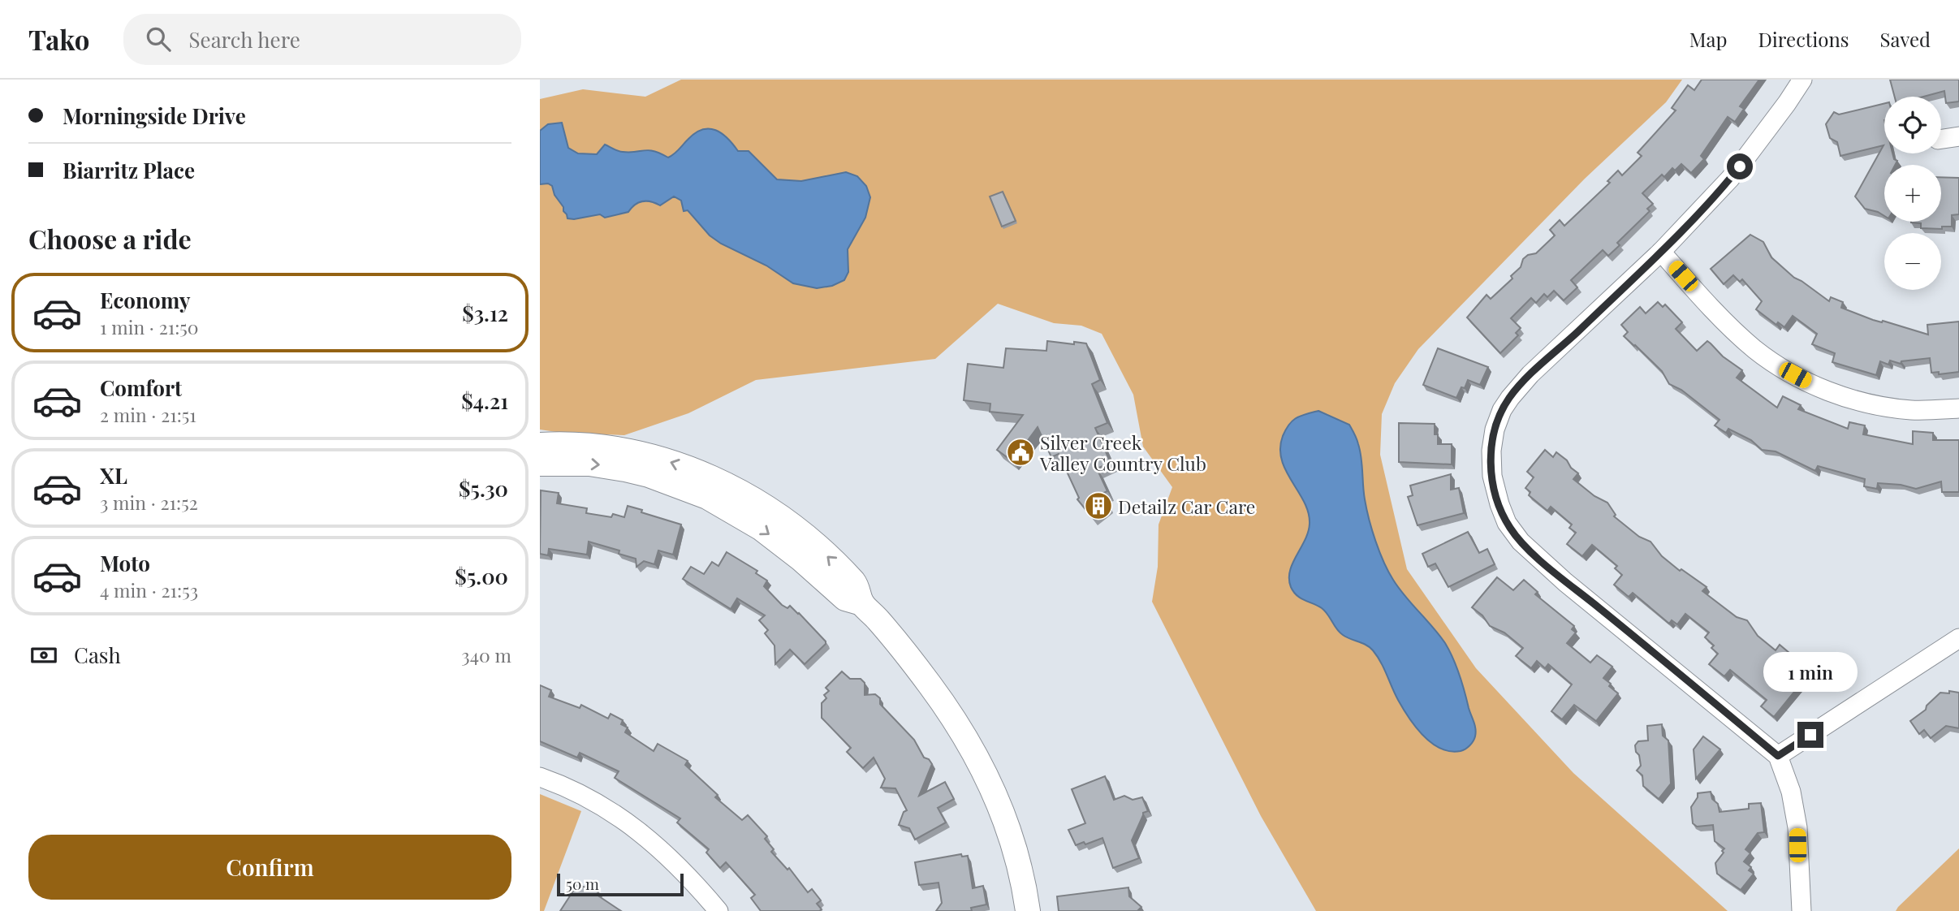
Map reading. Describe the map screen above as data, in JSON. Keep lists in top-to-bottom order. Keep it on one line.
{"places":{"public building":["Silver Creek Valley Country Club"],"building":["Detailz Car Care"]},"scale_bar":"50 m","page":{"header":"Tako","search":"Search here","nav":["Map","Directions","Saved"],"banner":["Morningside Drive","Biarritz Place"],"map_buttons":["+","−"],"heading":"Choose a ride","list":[{"name":"Economy","note":"1 min · 21:50","value":"$3.12"},{"name":"Comfort","note":"2 min · 21:51","value":"$4.21"},{"name":"XL","note":"3 min · 21:52","value":"$5.30"},{"name":"Moto","note":"4 min · 21:53","value":"$5.00"}],"pay":["Cash","340 m"],"bubble":"1 min","buttons":"Confirm","scale":"50 m"}}
